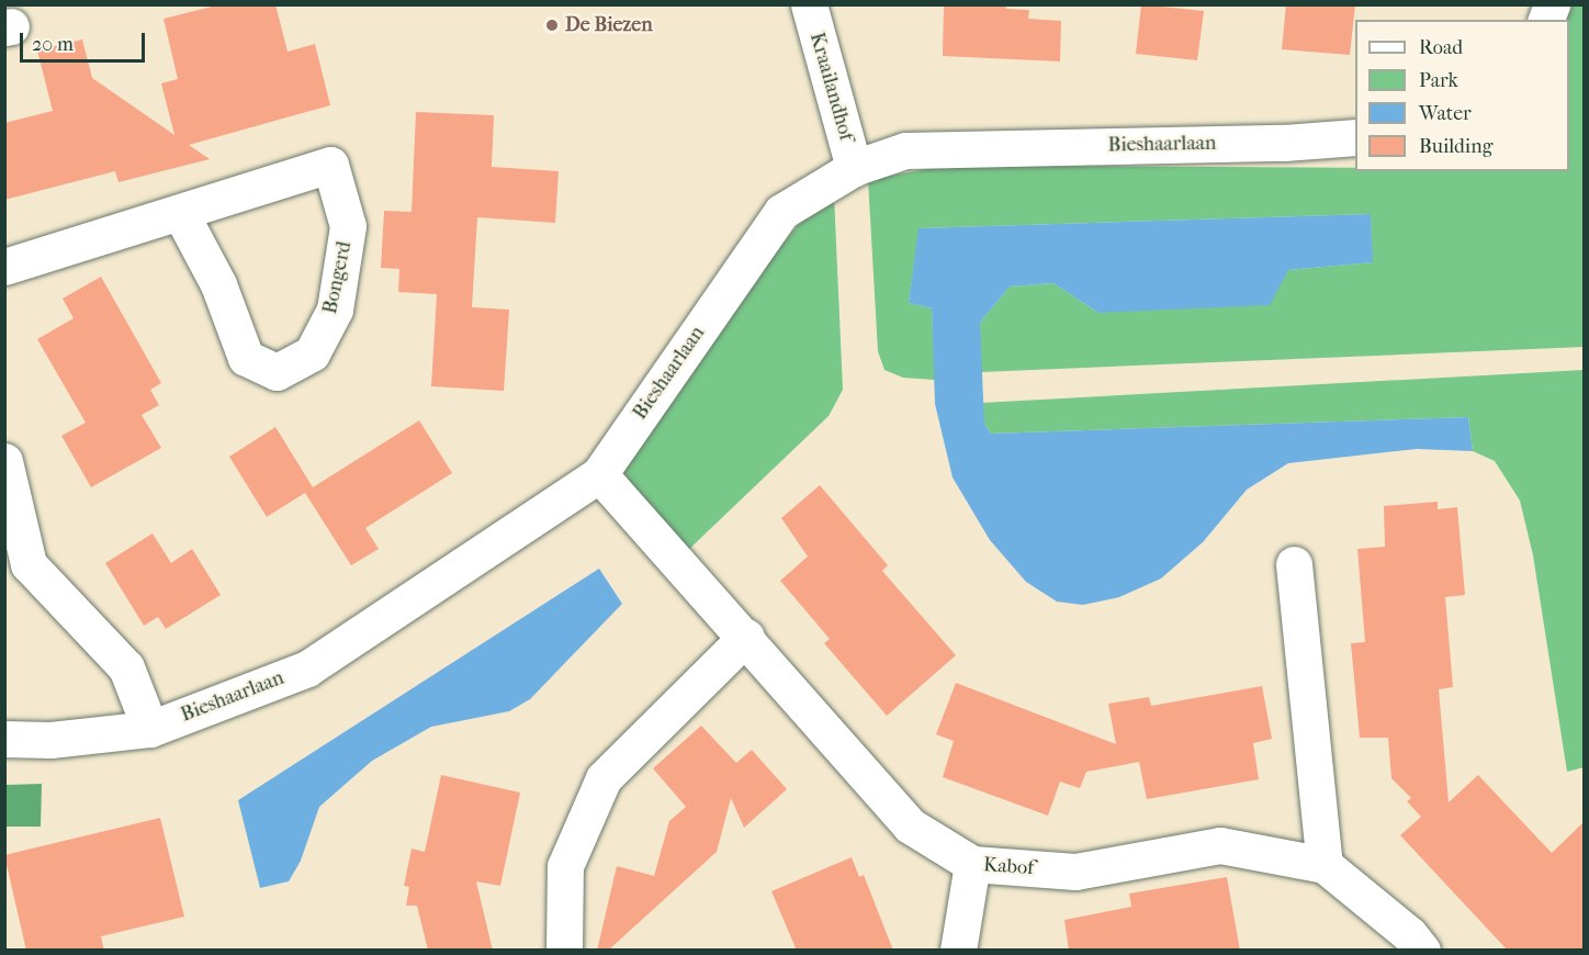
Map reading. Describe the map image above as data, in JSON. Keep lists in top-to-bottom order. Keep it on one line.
{"streets":{"street":["Kraailandhof","Bieshaarlaan","Bongerd","Kabof"]},"crossings":[["Kraailandhof","Bieshaarlaan"],["Bieshaarlaan","Kabof"]],"places":["De Biezen"],"legend":["Road","Park","Water","Building"],"scale_bar":"20 m"}
